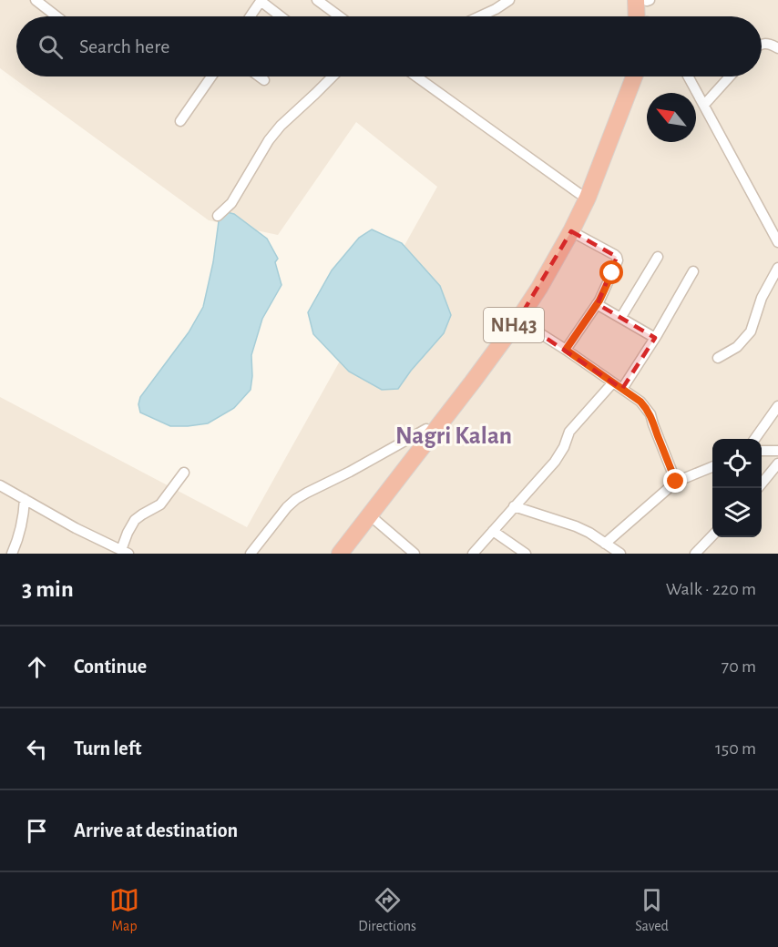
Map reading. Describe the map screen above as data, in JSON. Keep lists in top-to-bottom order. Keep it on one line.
{"streets":{"highway":["NH43"]},"districts":["Nagri Kalan"],"north":"top left","page":{"search":"Search here","heading":["3 min","Walk · 220 m"],"list":[["Continue","70 m"],["Turn left","150 m"],"Arrive at destination"],"nav":["Map","Directions","Saved"]}}
